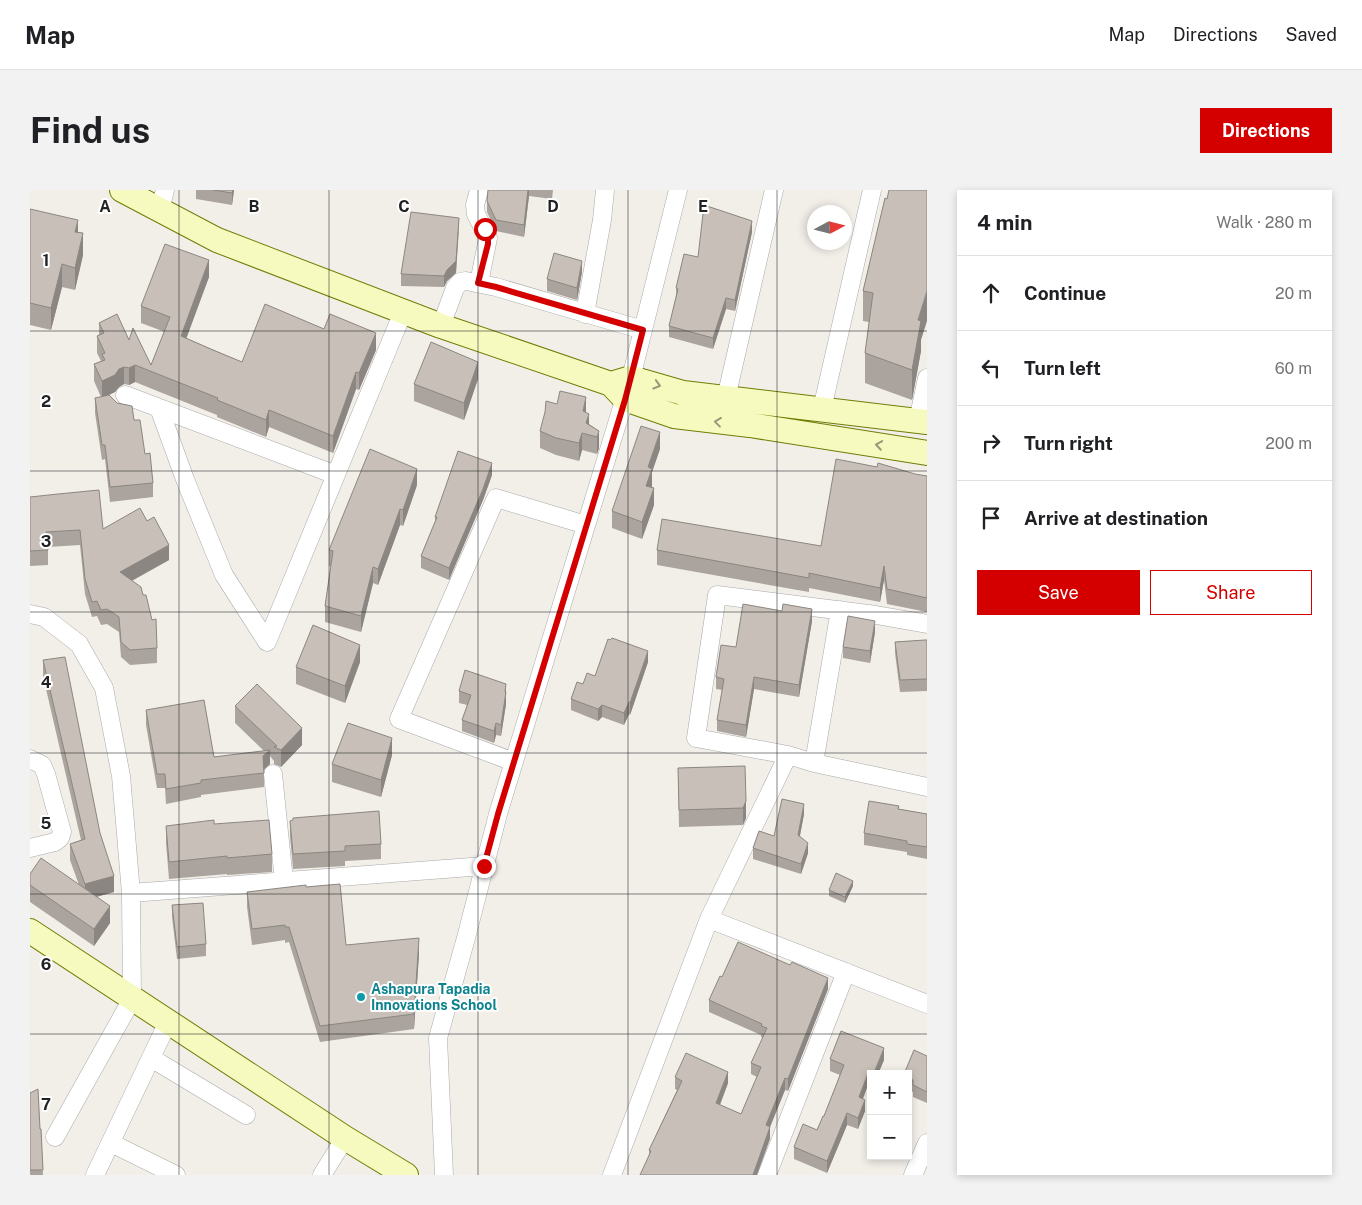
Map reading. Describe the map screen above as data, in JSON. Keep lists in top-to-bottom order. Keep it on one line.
{"places":["Ashapura Tapadia Innovations School"],"north":"right","page":{"header":"Map","nav":["Map","Directions","Saved"],"buttons":["Directions",["Save","Share"]],"title":"Find us","heading":["4 min","Walk · 280 m"],"list":[["Continue","20 m"],["Turn left","60 m"],["Turn right","200 m"],"Arrive at destination"],"map_buttons":["+","−"]},"grid":{"columns":["A","B","C","D","E"],"rows":["1","2","3","4","5","6","7"]}}
